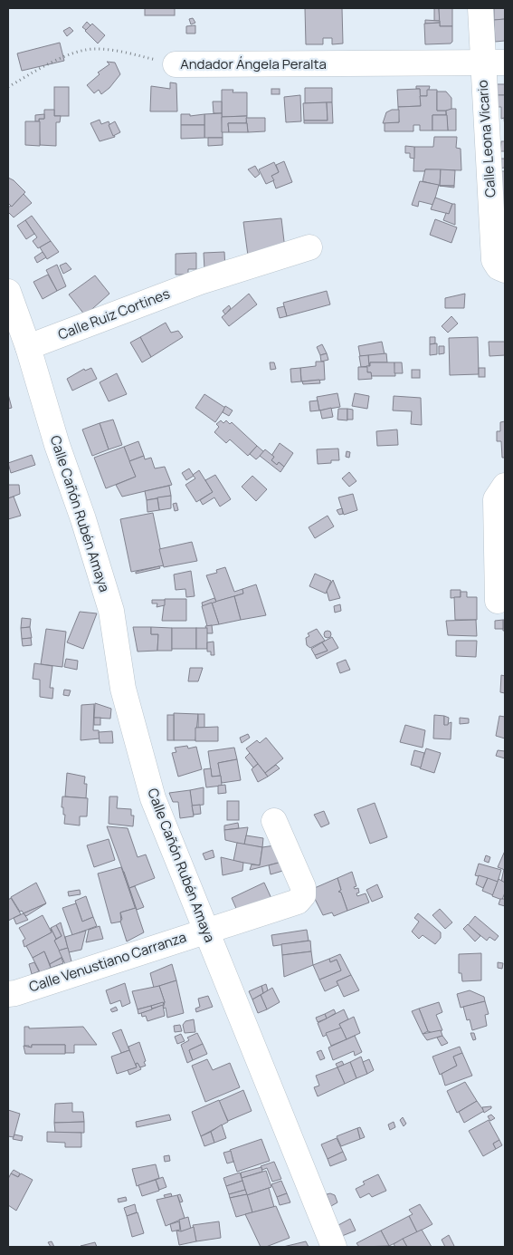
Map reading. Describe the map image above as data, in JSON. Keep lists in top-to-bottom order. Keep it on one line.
{"streets":{"street":["Andador Ángela Peralta","Calle Leona Vicario","Calle Ruiz Cortines","Calle Cañón Rubén Amaya","Calle Venustiano Carranza"]},"crossings":[["Andador Ángela Peralta","Calle Leona Vicario"],["Calle Ruiz Cortines","Calle Cañón Rubén Amaya"],["Calle Cañón Rubén Amaya","Calle Venustiano Carranza"]]}
